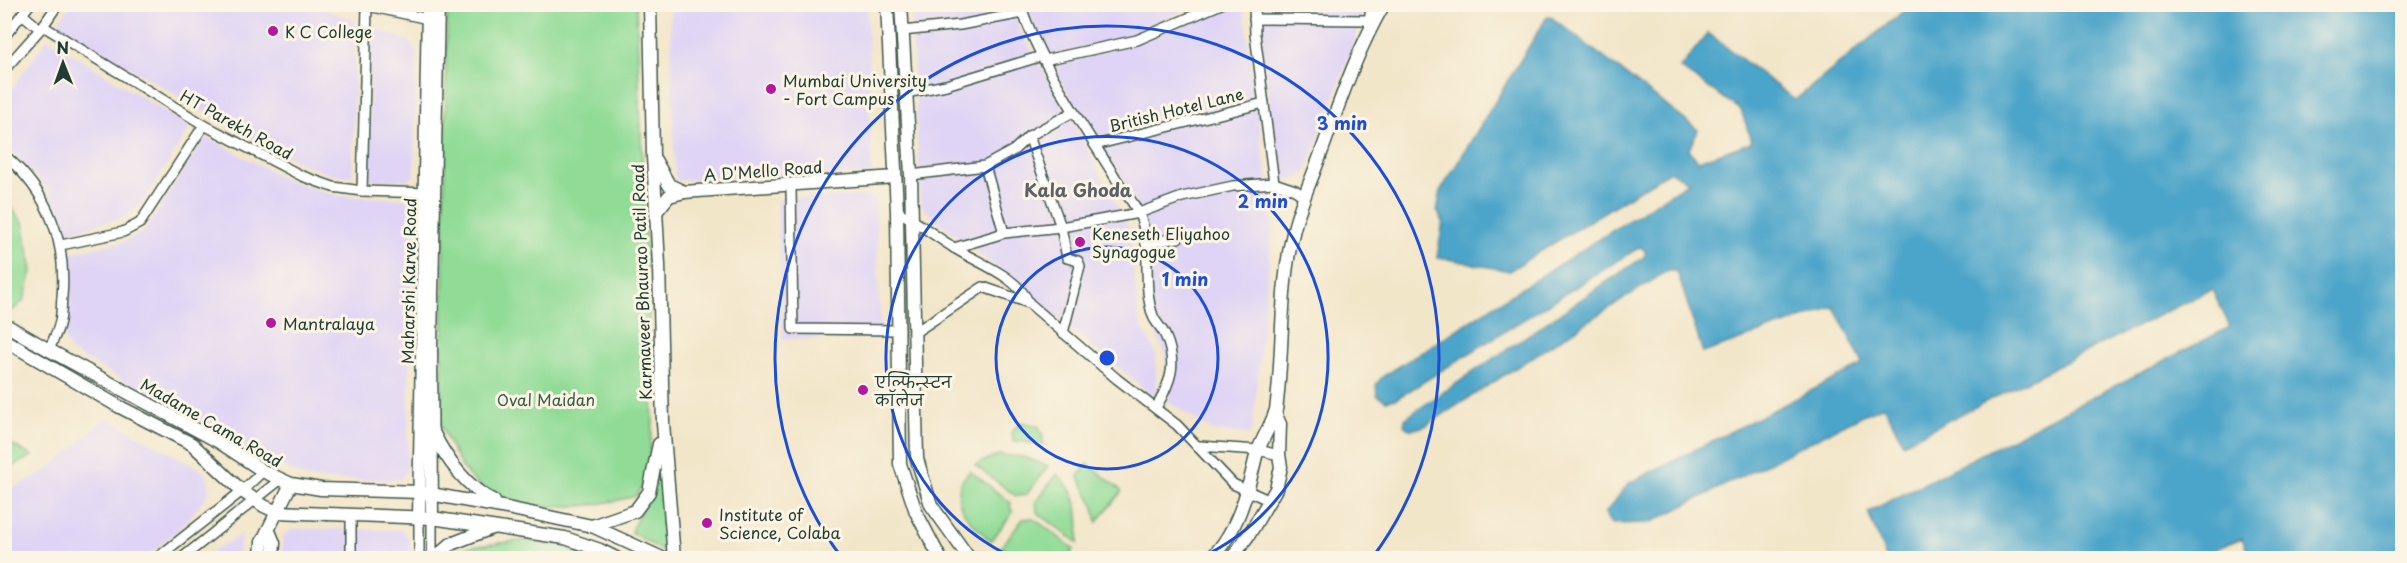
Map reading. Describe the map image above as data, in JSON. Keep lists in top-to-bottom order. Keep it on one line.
{"streets":{"main road":["A D'Mello Road","Maharshi Karve Road","Karmaveer Bhaurao Patil Road","Madame Cama Road"],"street":["British Hotel Lane","HT Parekh Road"]},"crossings":[["HT Parekh Road","Maharshi Karve Road"],["A D'Mello Road","Karmaveer Bhaurao Patil Road"],["Maharshi Karve Road","Madame Cama Road"]],"districts":["Kala Ghoda"],"parks":["Oval Maidan"],"places":["K C College","Mumbai University - Fort Campus","Keneseth Eliyahoo Synagogue","Mantralaya","एल्फिन्स्टन कॉलेज","Institute of Science, Colaba"],"north":"top","rings":["3 min","2 min","1 min"]}
